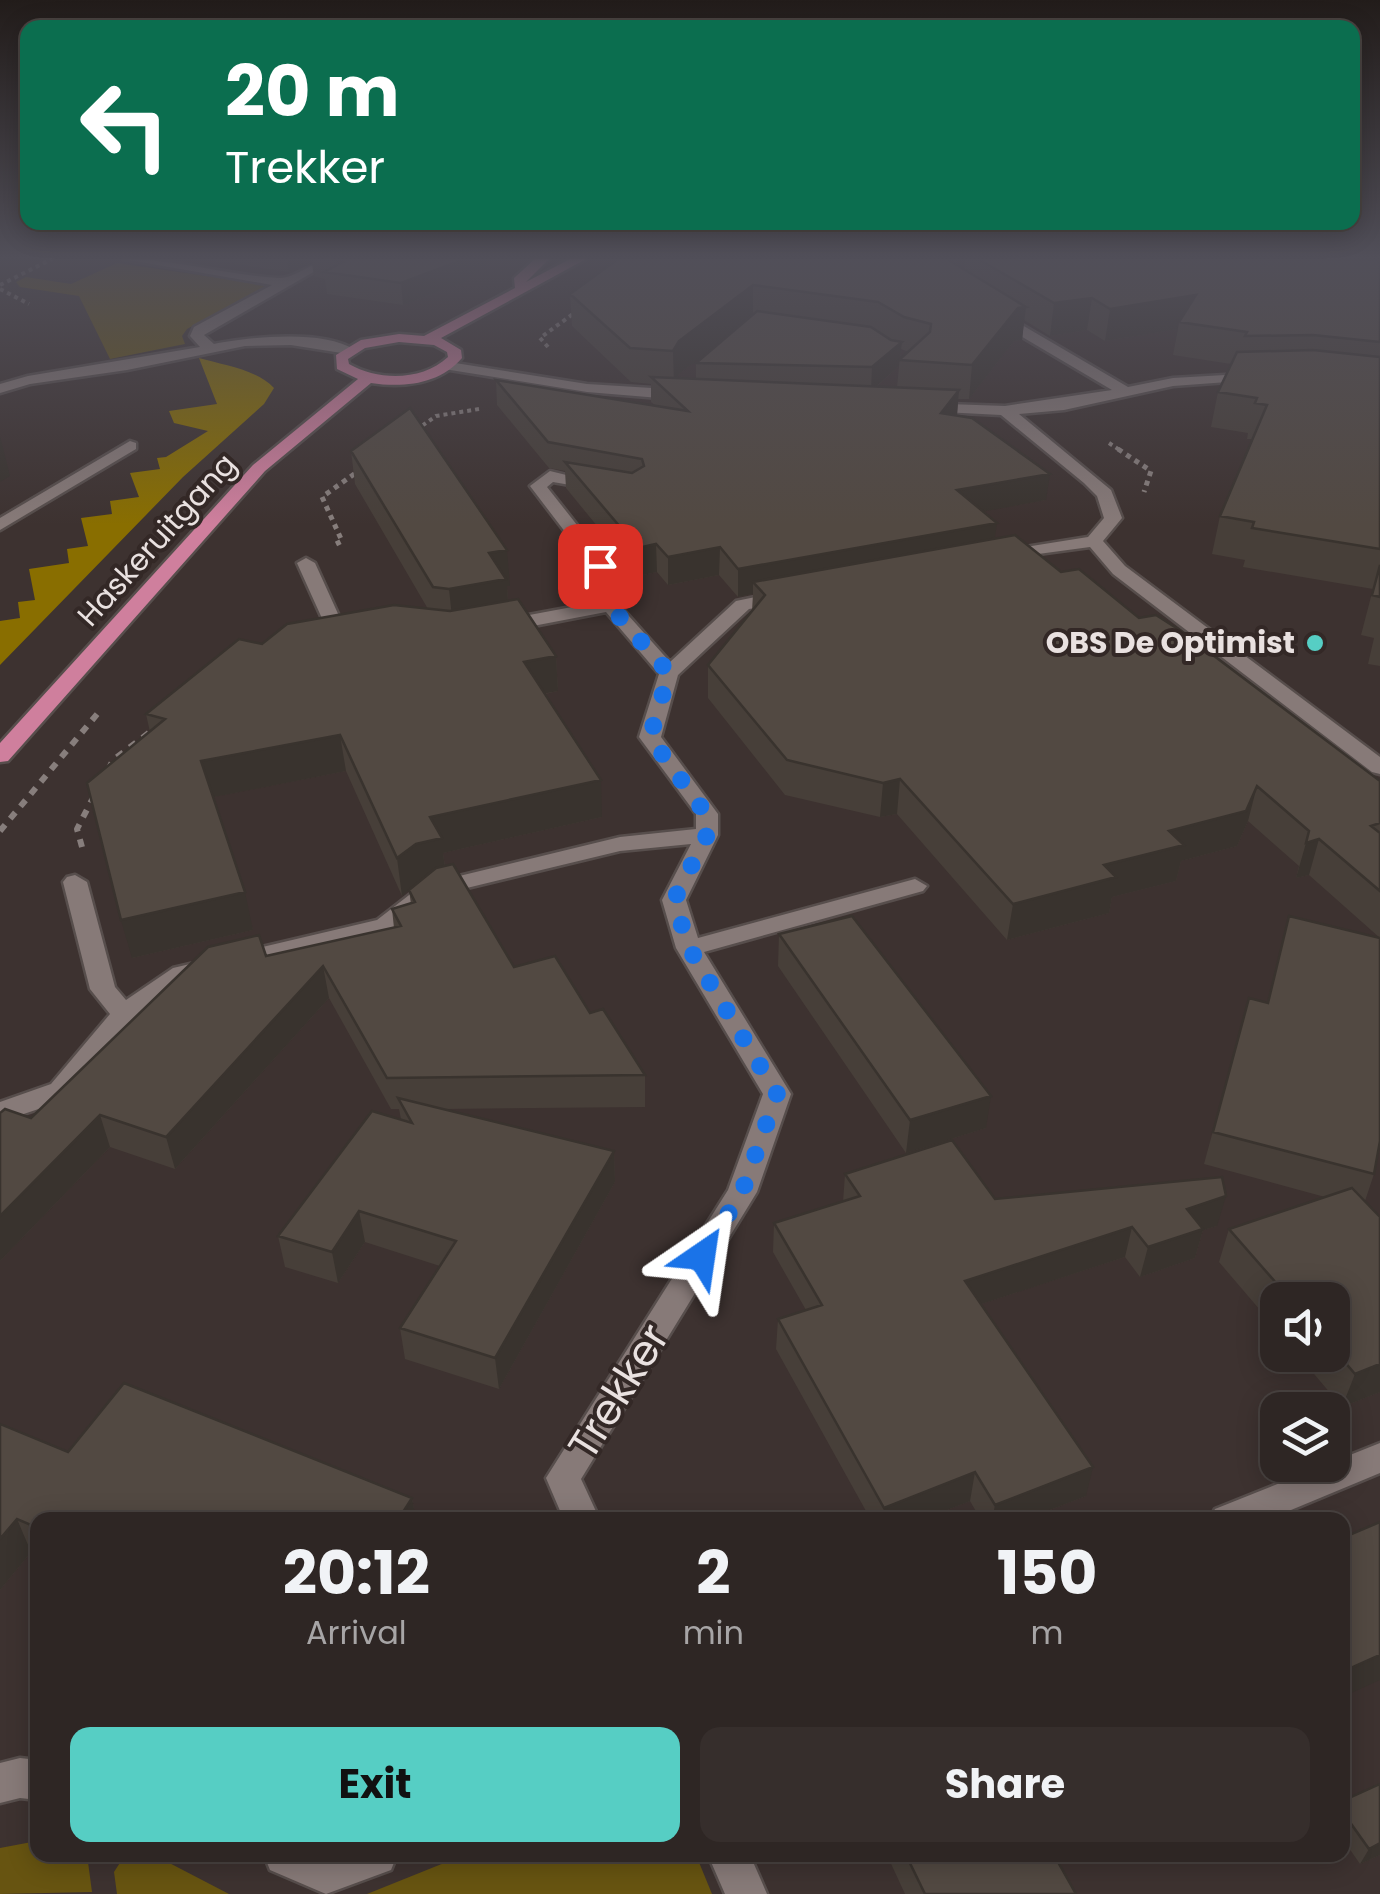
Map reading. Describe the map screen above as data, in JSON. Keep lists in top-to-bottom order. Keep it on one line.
{"streets":{"main road":["Haskeruitgang"],"street":["Trekker"]},"places":["OBS De Optimist"],"page":{"turn":["20 m","Trekker"],"eta":["20:12","Arrival","2","min","150","m"],"buttons":["Exit","Share"]}}
